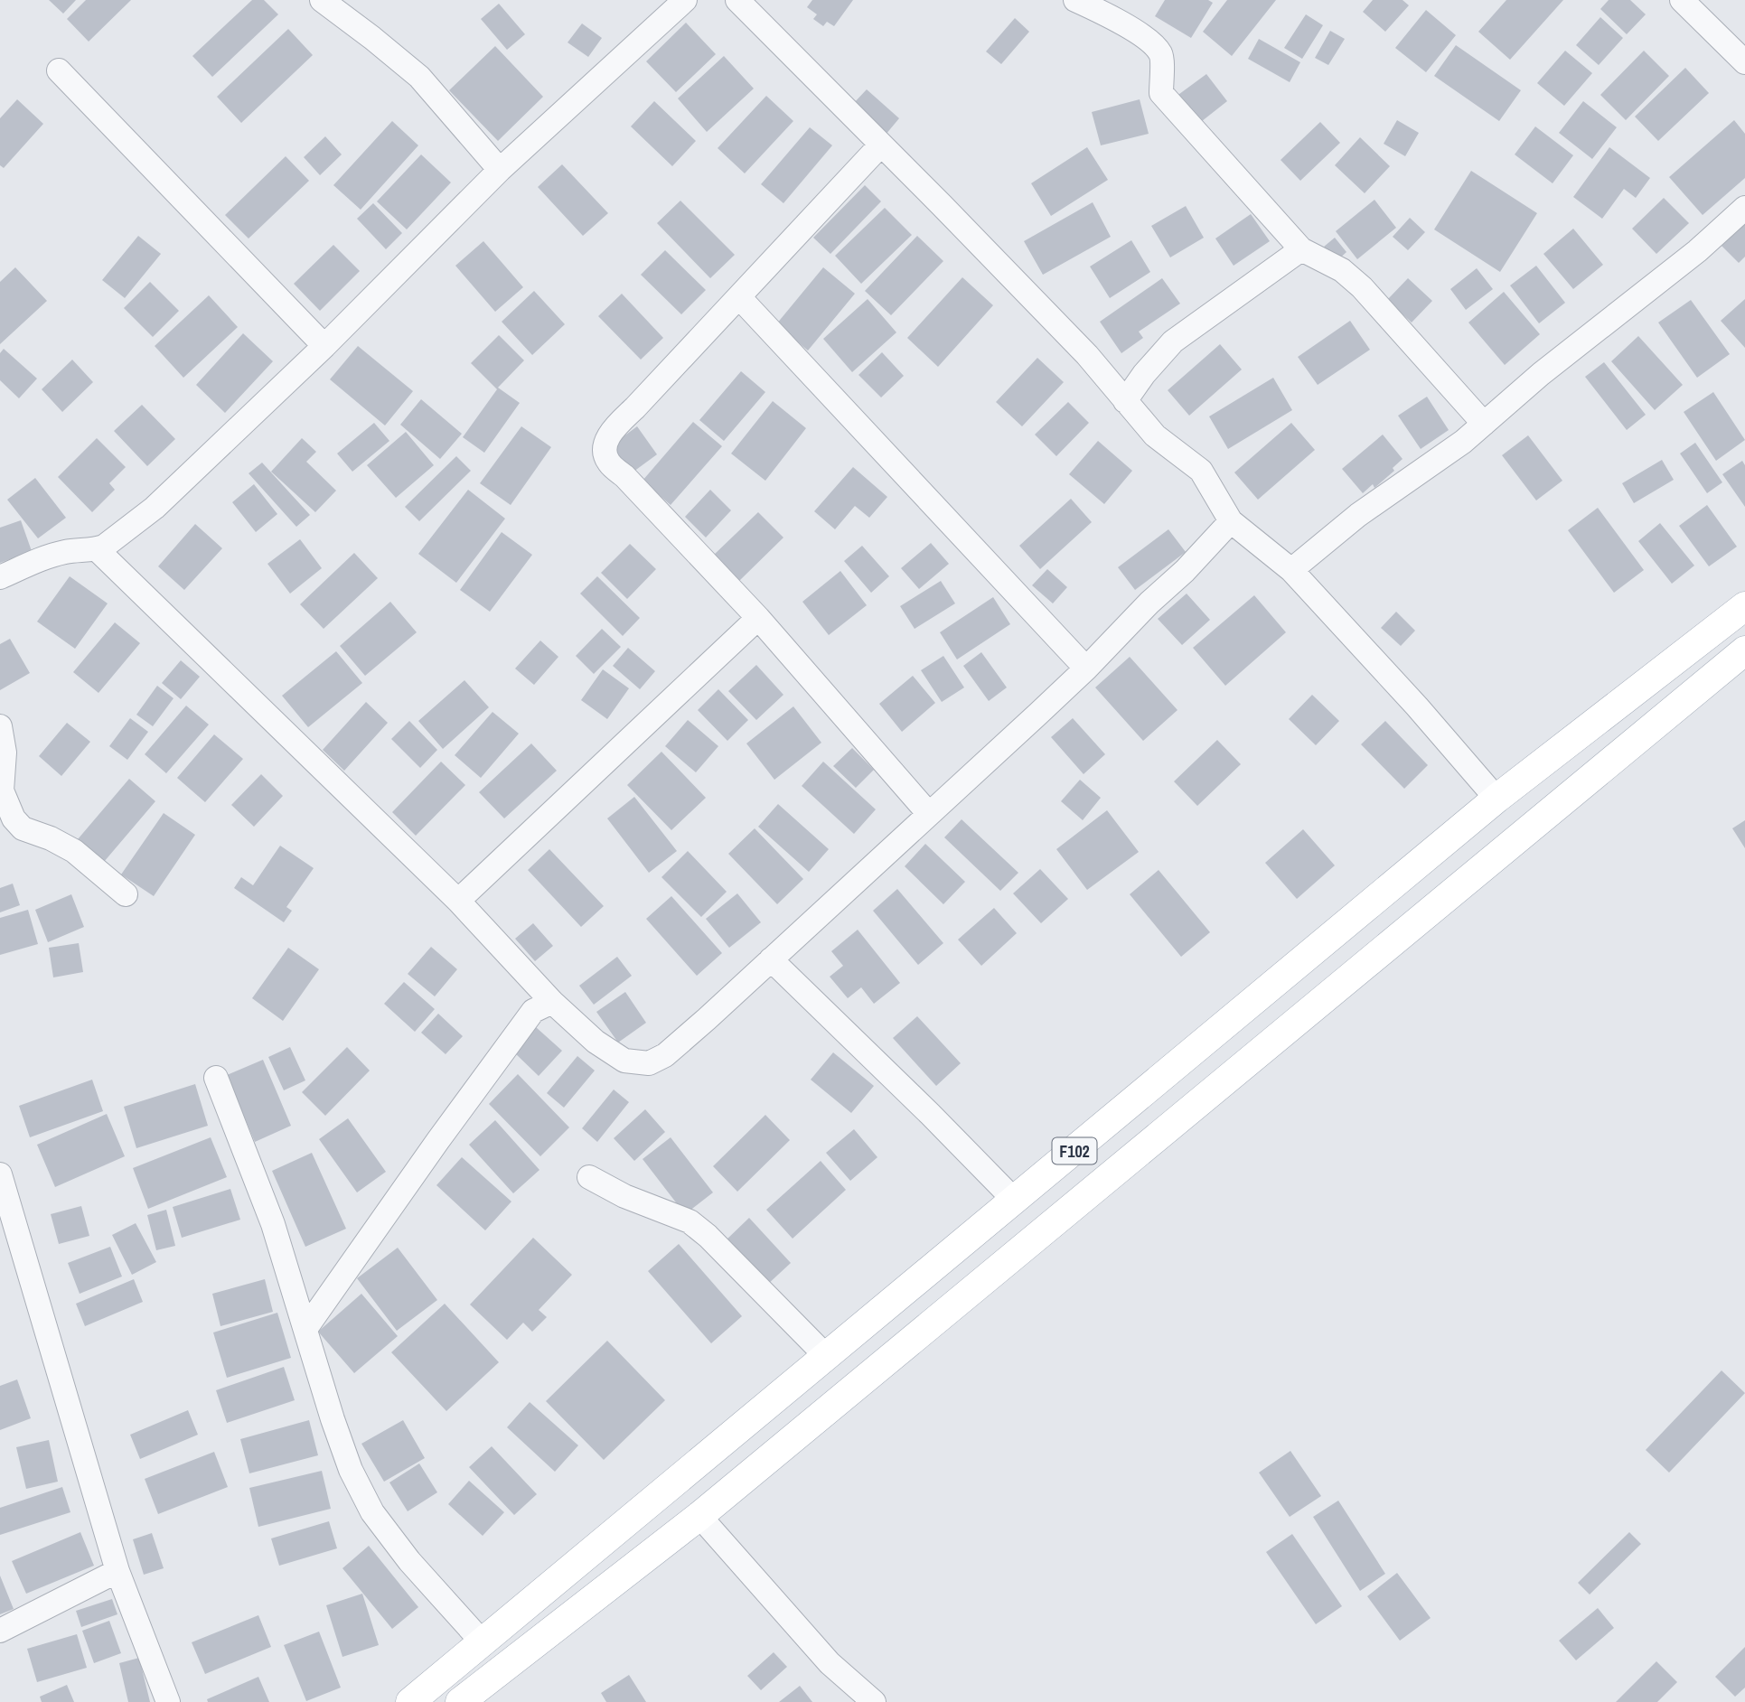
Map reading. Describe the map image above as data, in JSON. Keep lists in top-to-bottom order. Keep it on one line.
{"streets":{"main road":["F102"]}}
